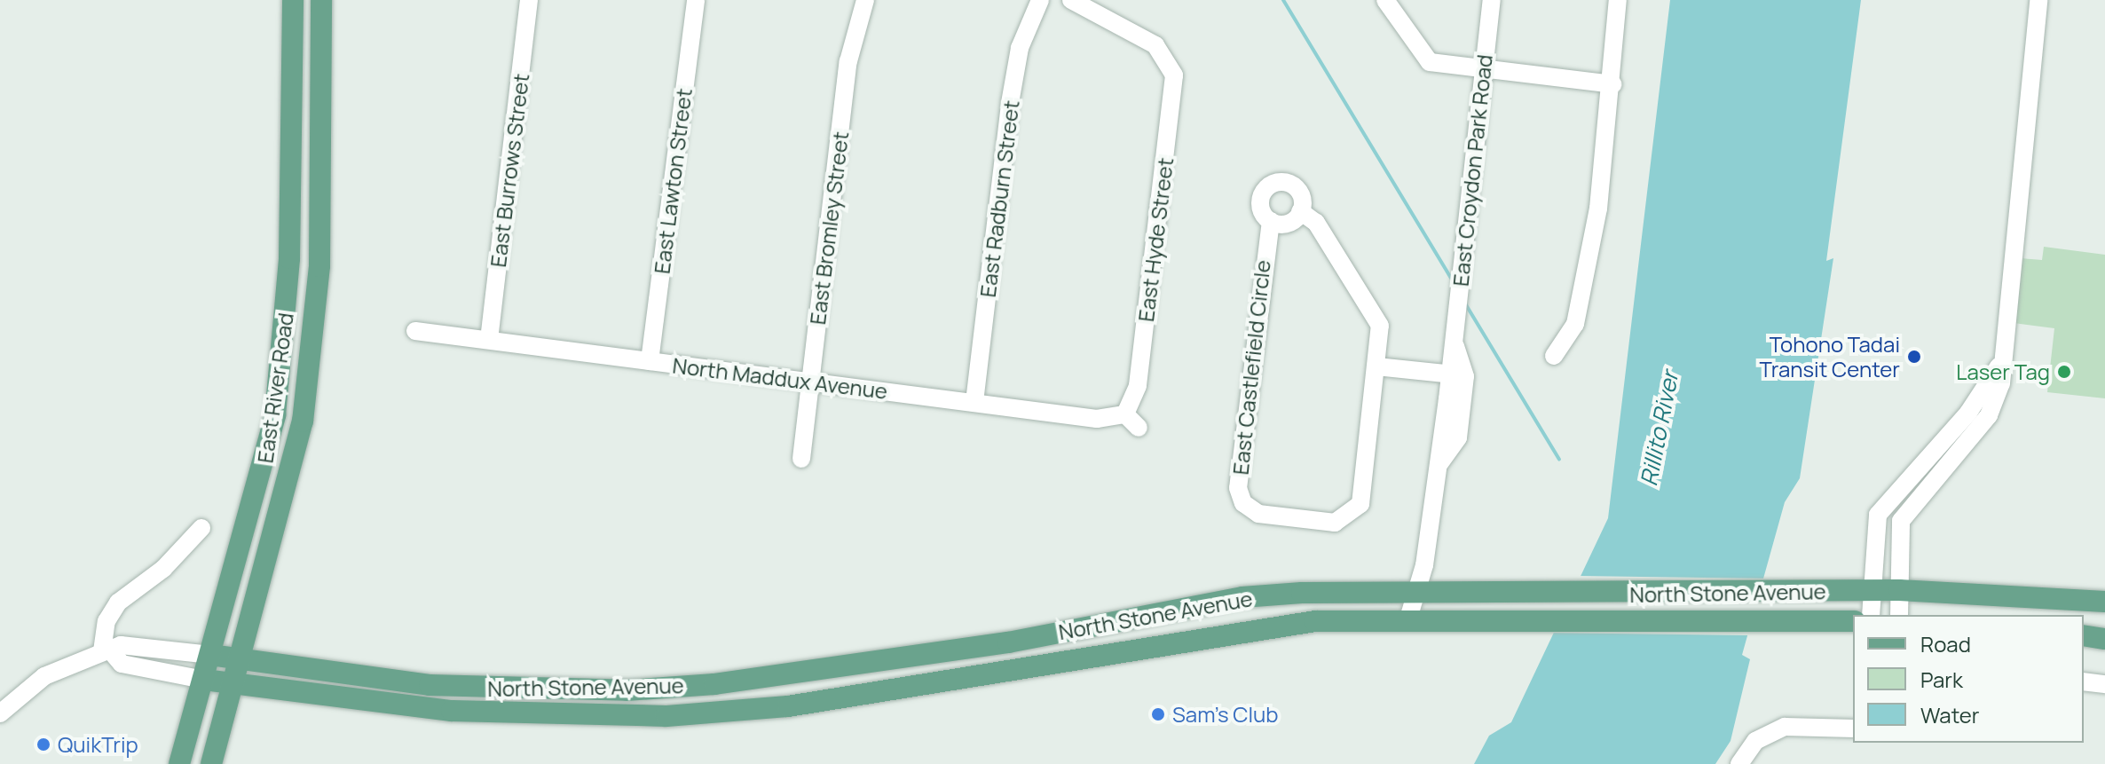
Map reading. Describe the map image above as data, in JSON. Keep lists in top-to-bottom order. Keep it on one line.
{"streets":{"main road":["East River Road","North Stone Avenue"],"street":["East Burrows Street","East Croydon Park Road","East Lawton Street","East Radburn Street","East Bromley Street","East Hyde Street","East Castlefield Circle","North Maddux Avenue"]},"crossings":[["East Burrows Street","North Maddux Avenue"],["East Croydon Park Road","North Stone Avenue"],["East Lawton Street","North Maddux Avenue"],["East Radburn Street","North Maddux Avenue"],["East Bromley Street","North Maddux Avenue"],["East Hyde Street","North Maddux Avenue"],["East River Road","North Stone Avenue"]],"water":["Rillito River"],"places":["Tohono Tadai Transit Center","Laser Tag","Sam's Club","QuikTrip"],"legend":["Road","Park","Water"]}
